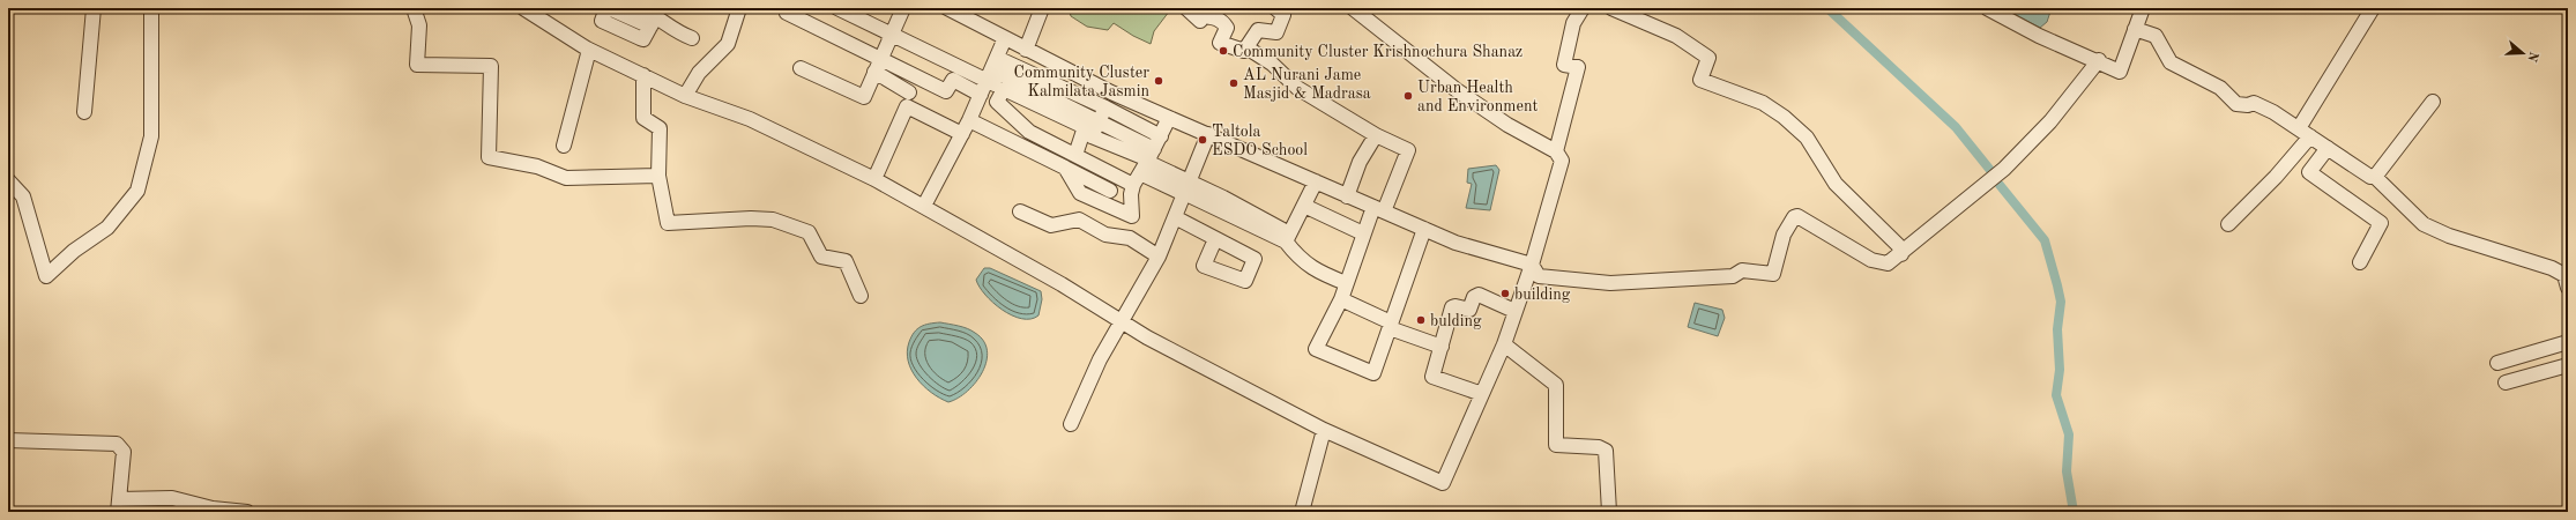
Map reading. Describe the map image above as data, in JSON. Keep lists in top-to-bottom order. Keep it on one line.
{"places":["Community Cluster Krishnochura Shanaz","Community Cluster Kalmilata Jasmin","AL Nurani Jame Masjid & Madrasa","Urban Health and Environment","Taltola ESDO School","building","bulding"],"north":"right"}
